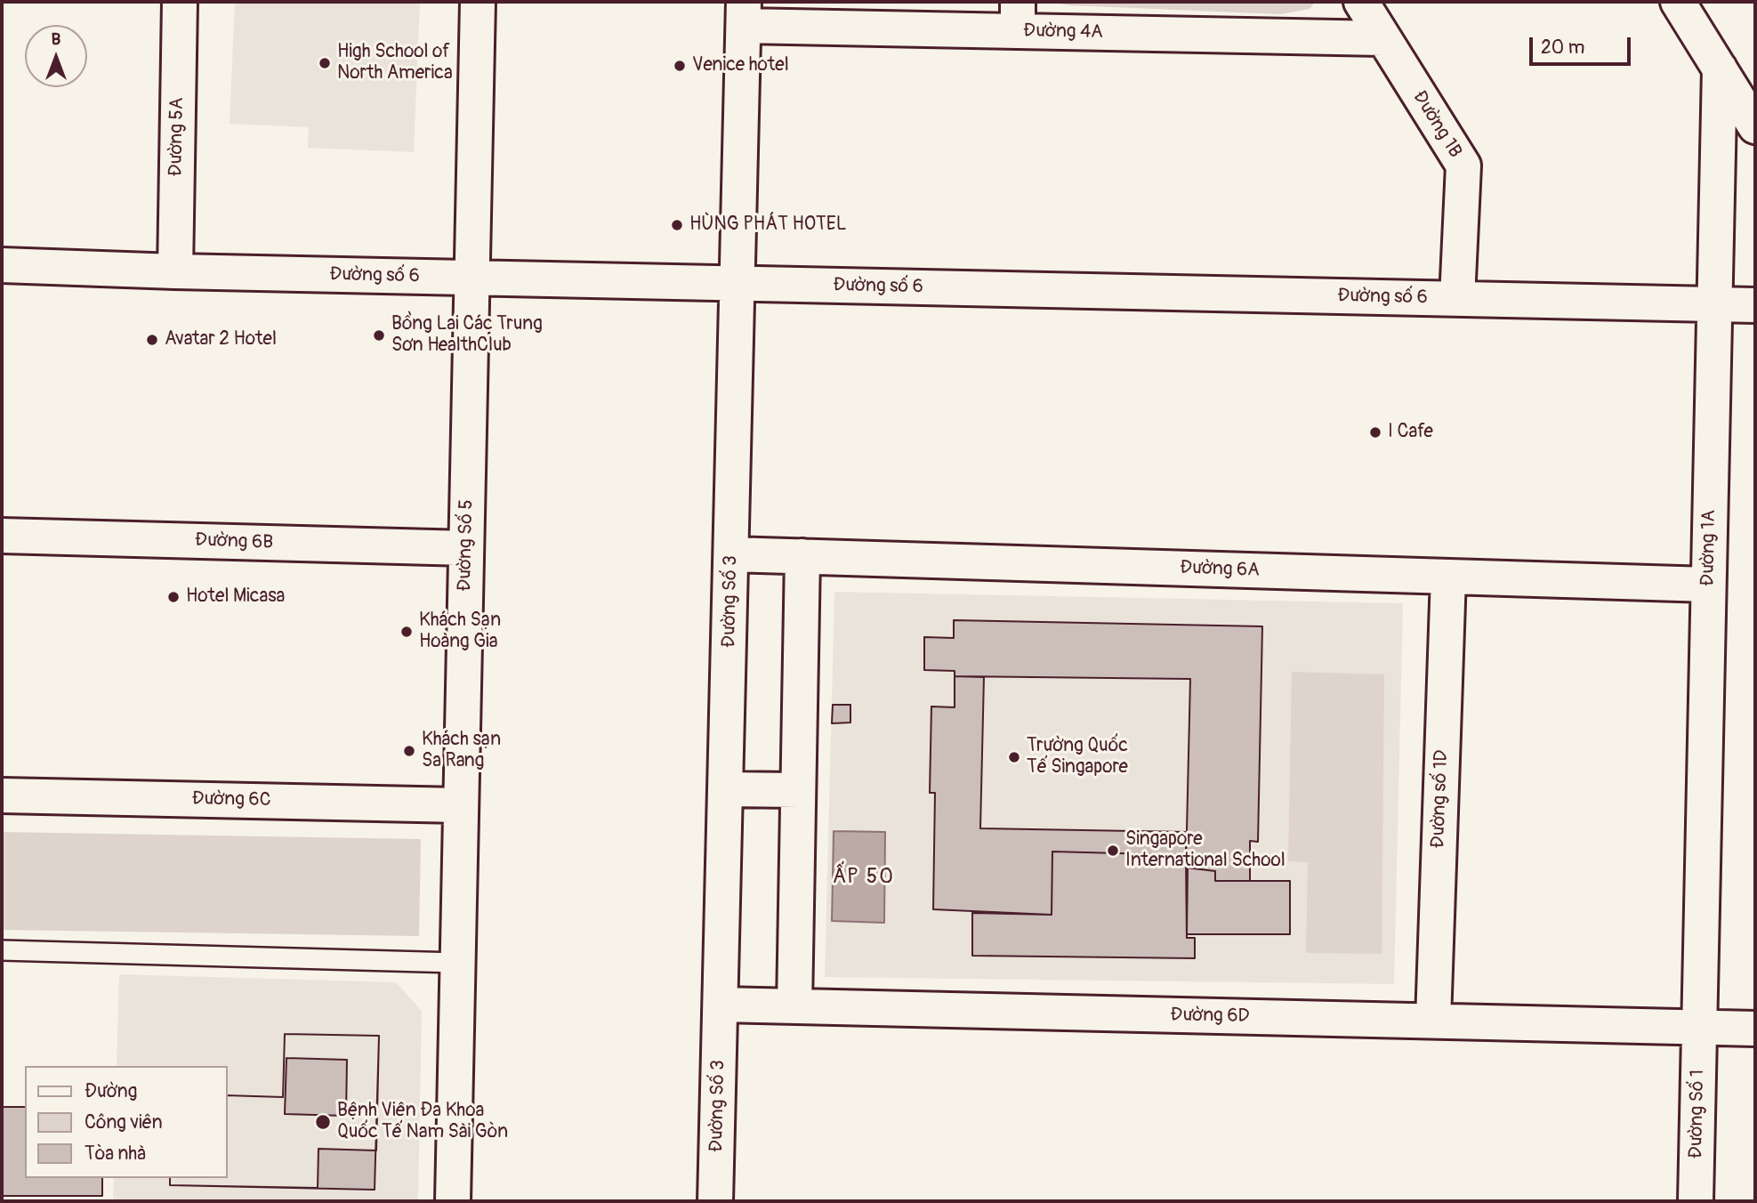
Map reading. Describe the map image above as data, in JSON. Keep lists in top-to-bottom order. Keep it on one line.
{"streets":{"street":["Đường 4A","Đường 1B","Đường 5A","Đường số 6","Đường 6B","Đường Số 5","Đường 1A","Đường 6A","Đường Số 3","Đường số 1D","Đường 6C","Đường 6D","Đường Số 1"]},"crossings":[["Đường 4A","Đường 1B"],["Đường 4A","Đường Số 3"],["Đường 1B","Đường số 6"],["Đường 5A","Đường số 6"],["Đường số 6","Đường Số 5"],["Đường số 6","Đường 1A"],["Đường số 6","Đường Số 3"],["Đường 6B","Đường Số 5"],["Đường Số 5","Đường 6C"],["Đường 1A","Đường 6A"],["Đường 1A","Đường 6D"],["Đường 1A","Đường Số 1"],["Đường 6A","Đường Số 3"],["Đường 6A","Đường số 1D"],["Đường Số 3","Đường 6D"],["Đường số 1D","Đường 6D"],["Đường 6D","Đường Số 1"]],"districts":["ẤP 50"],"places":["High School of North America","Venice hotel","HÙNG PHÁT HOTEL","Bồng Lai Các Trung Sơn HealthClub","Avatar 2 Hotel","I Cafe","Hotel Micasa","Khách Sạn Hoàng Gia","Khách sạn Sa Rang","Trường Quốc Tế Singapore","Singapore International School","Bệnh Viện Đa Khoa Quốc Tế Nam Sài Gòn"],"legend":["Đường","Công viên","Tòa nhà"],"scale_bar":"20 m","north":"top"}
